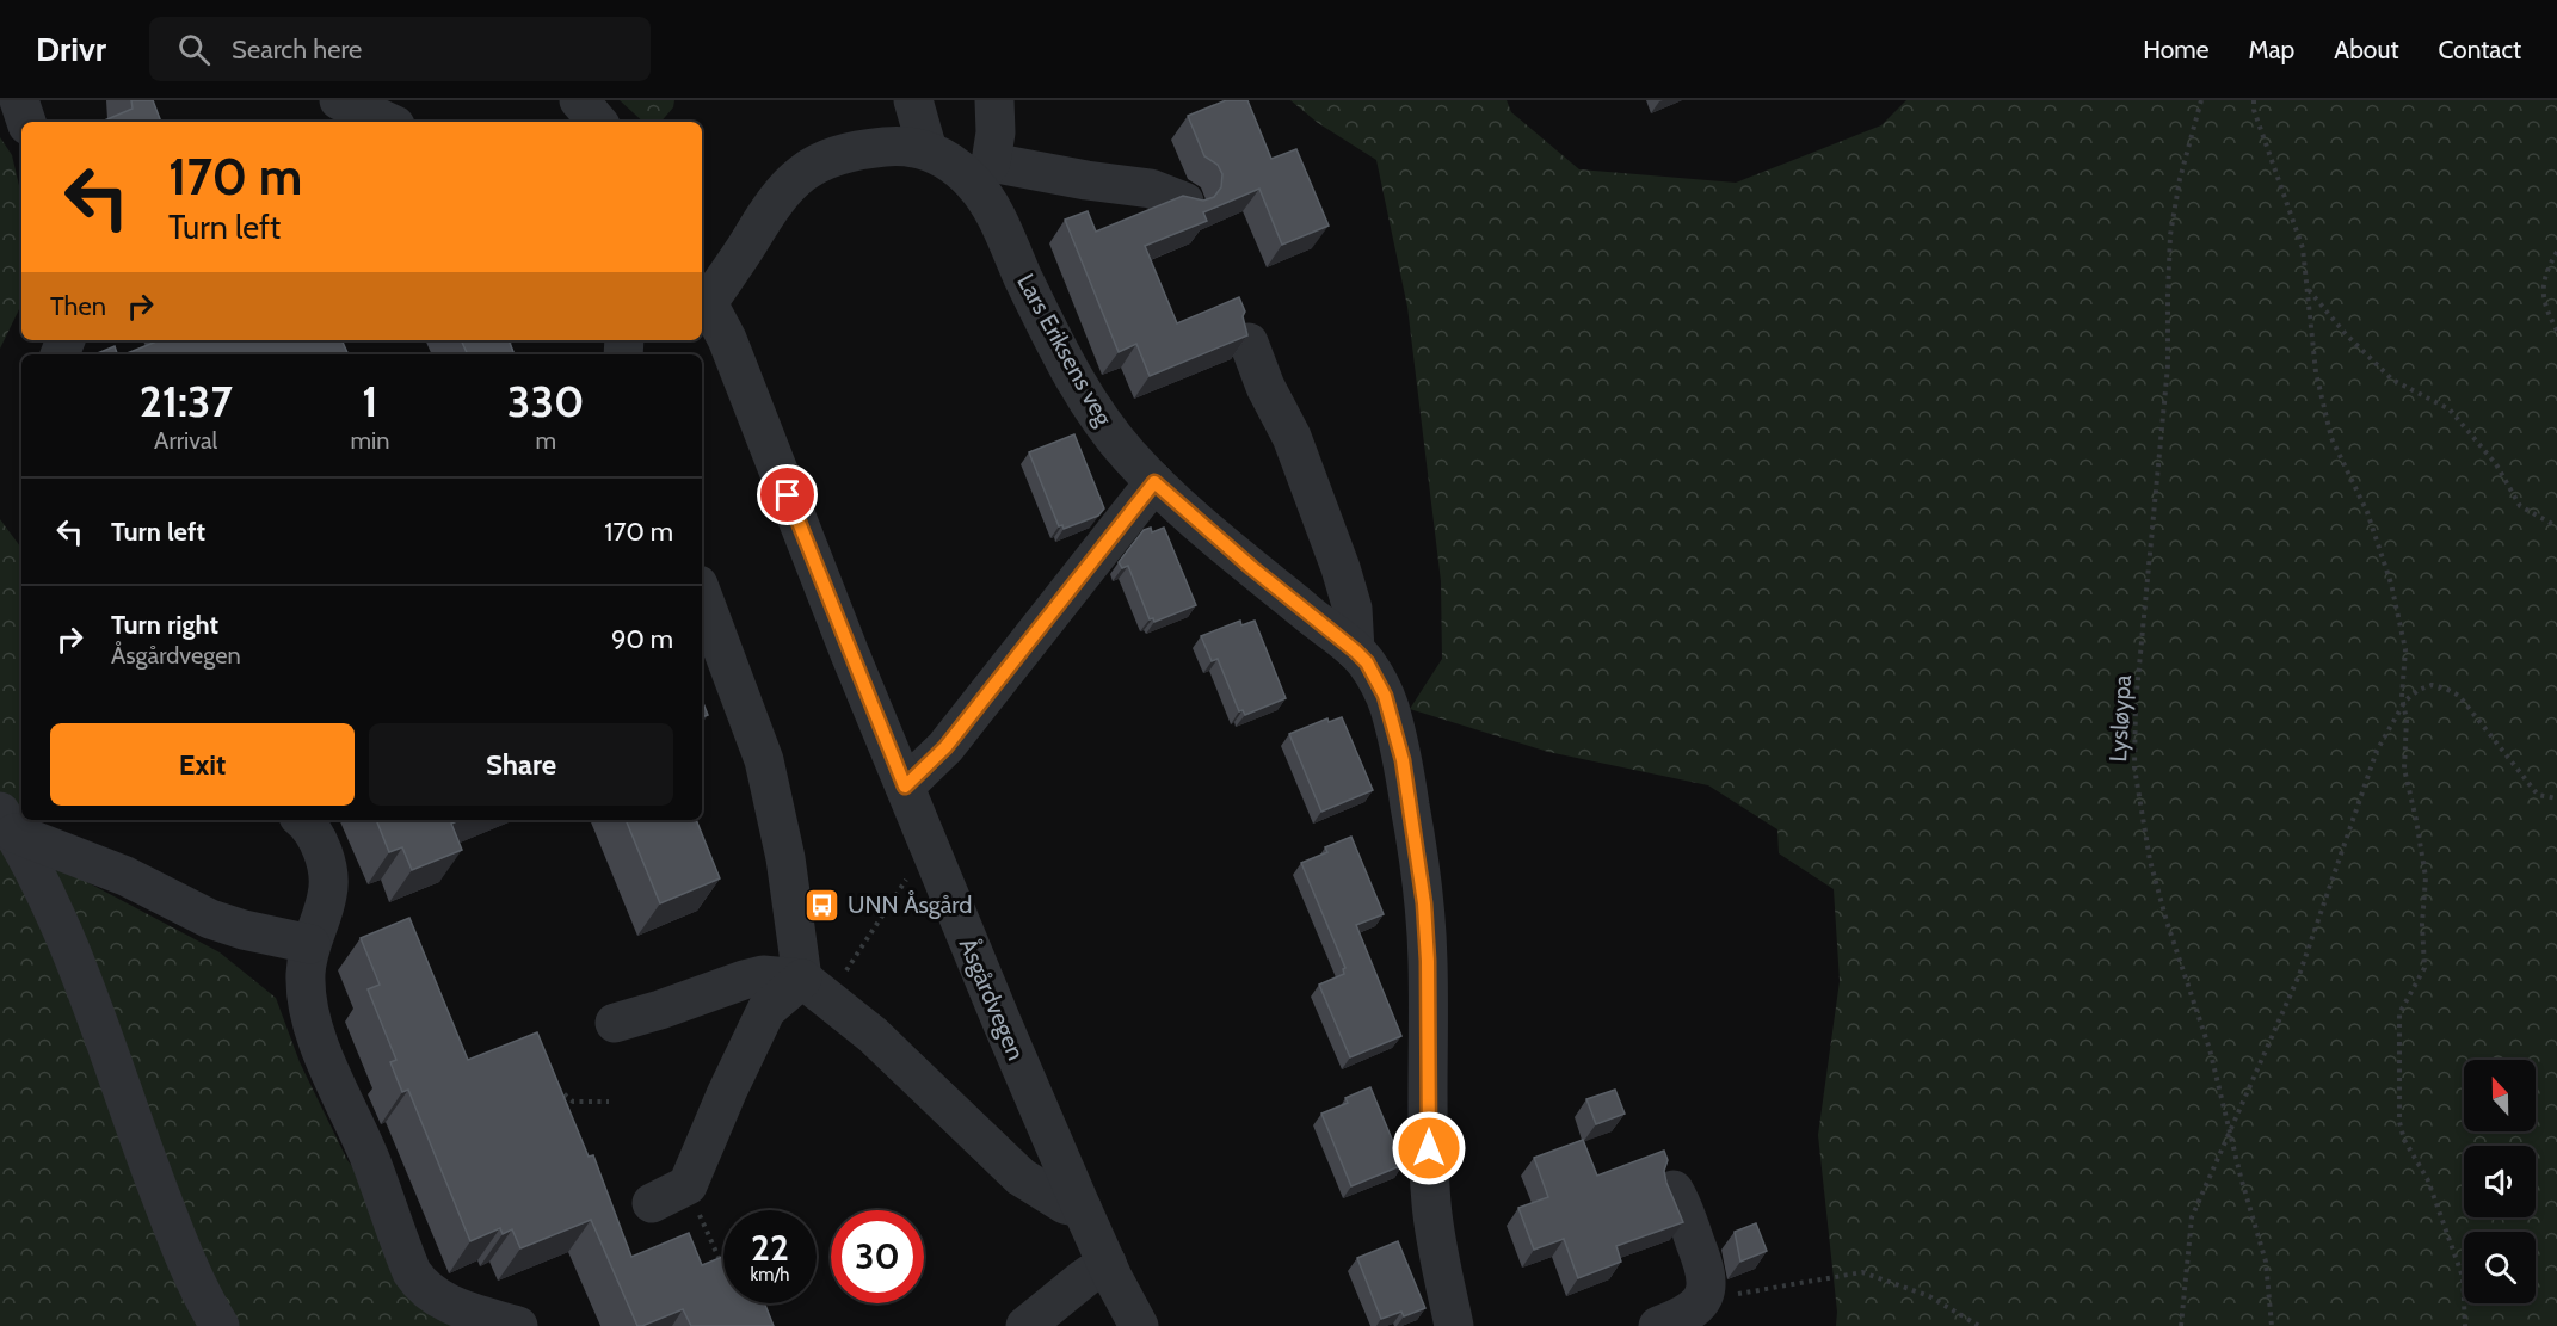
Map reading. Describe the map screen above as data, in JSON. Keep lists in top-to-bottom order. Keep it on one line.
{"streets":{"street":["Lars Eriksens veg","Åsgårdvegen"],"path":["Lysløypa"]},"crossings":[["Lars Eriksens veg","Åsgårdvegen"]],"places":{"bus stop":["UNN Åsgård"]},"north":"top","page":{"header":"Drivr","search":"Search here","nav":["Home","Map","About","Contact"],"turn":["170 m","Turn left"],"then":"Then","eta":["21:37","Arrival","1","min","330","m"],"list":[{"name":"Turn left","value":"170 m"},{"name":"Turn right","note":"Åsgårdvegen","value":"90 m"}],"buttons":["Exit","Share"],"speed":"22 km/h","limit":"30"}}
